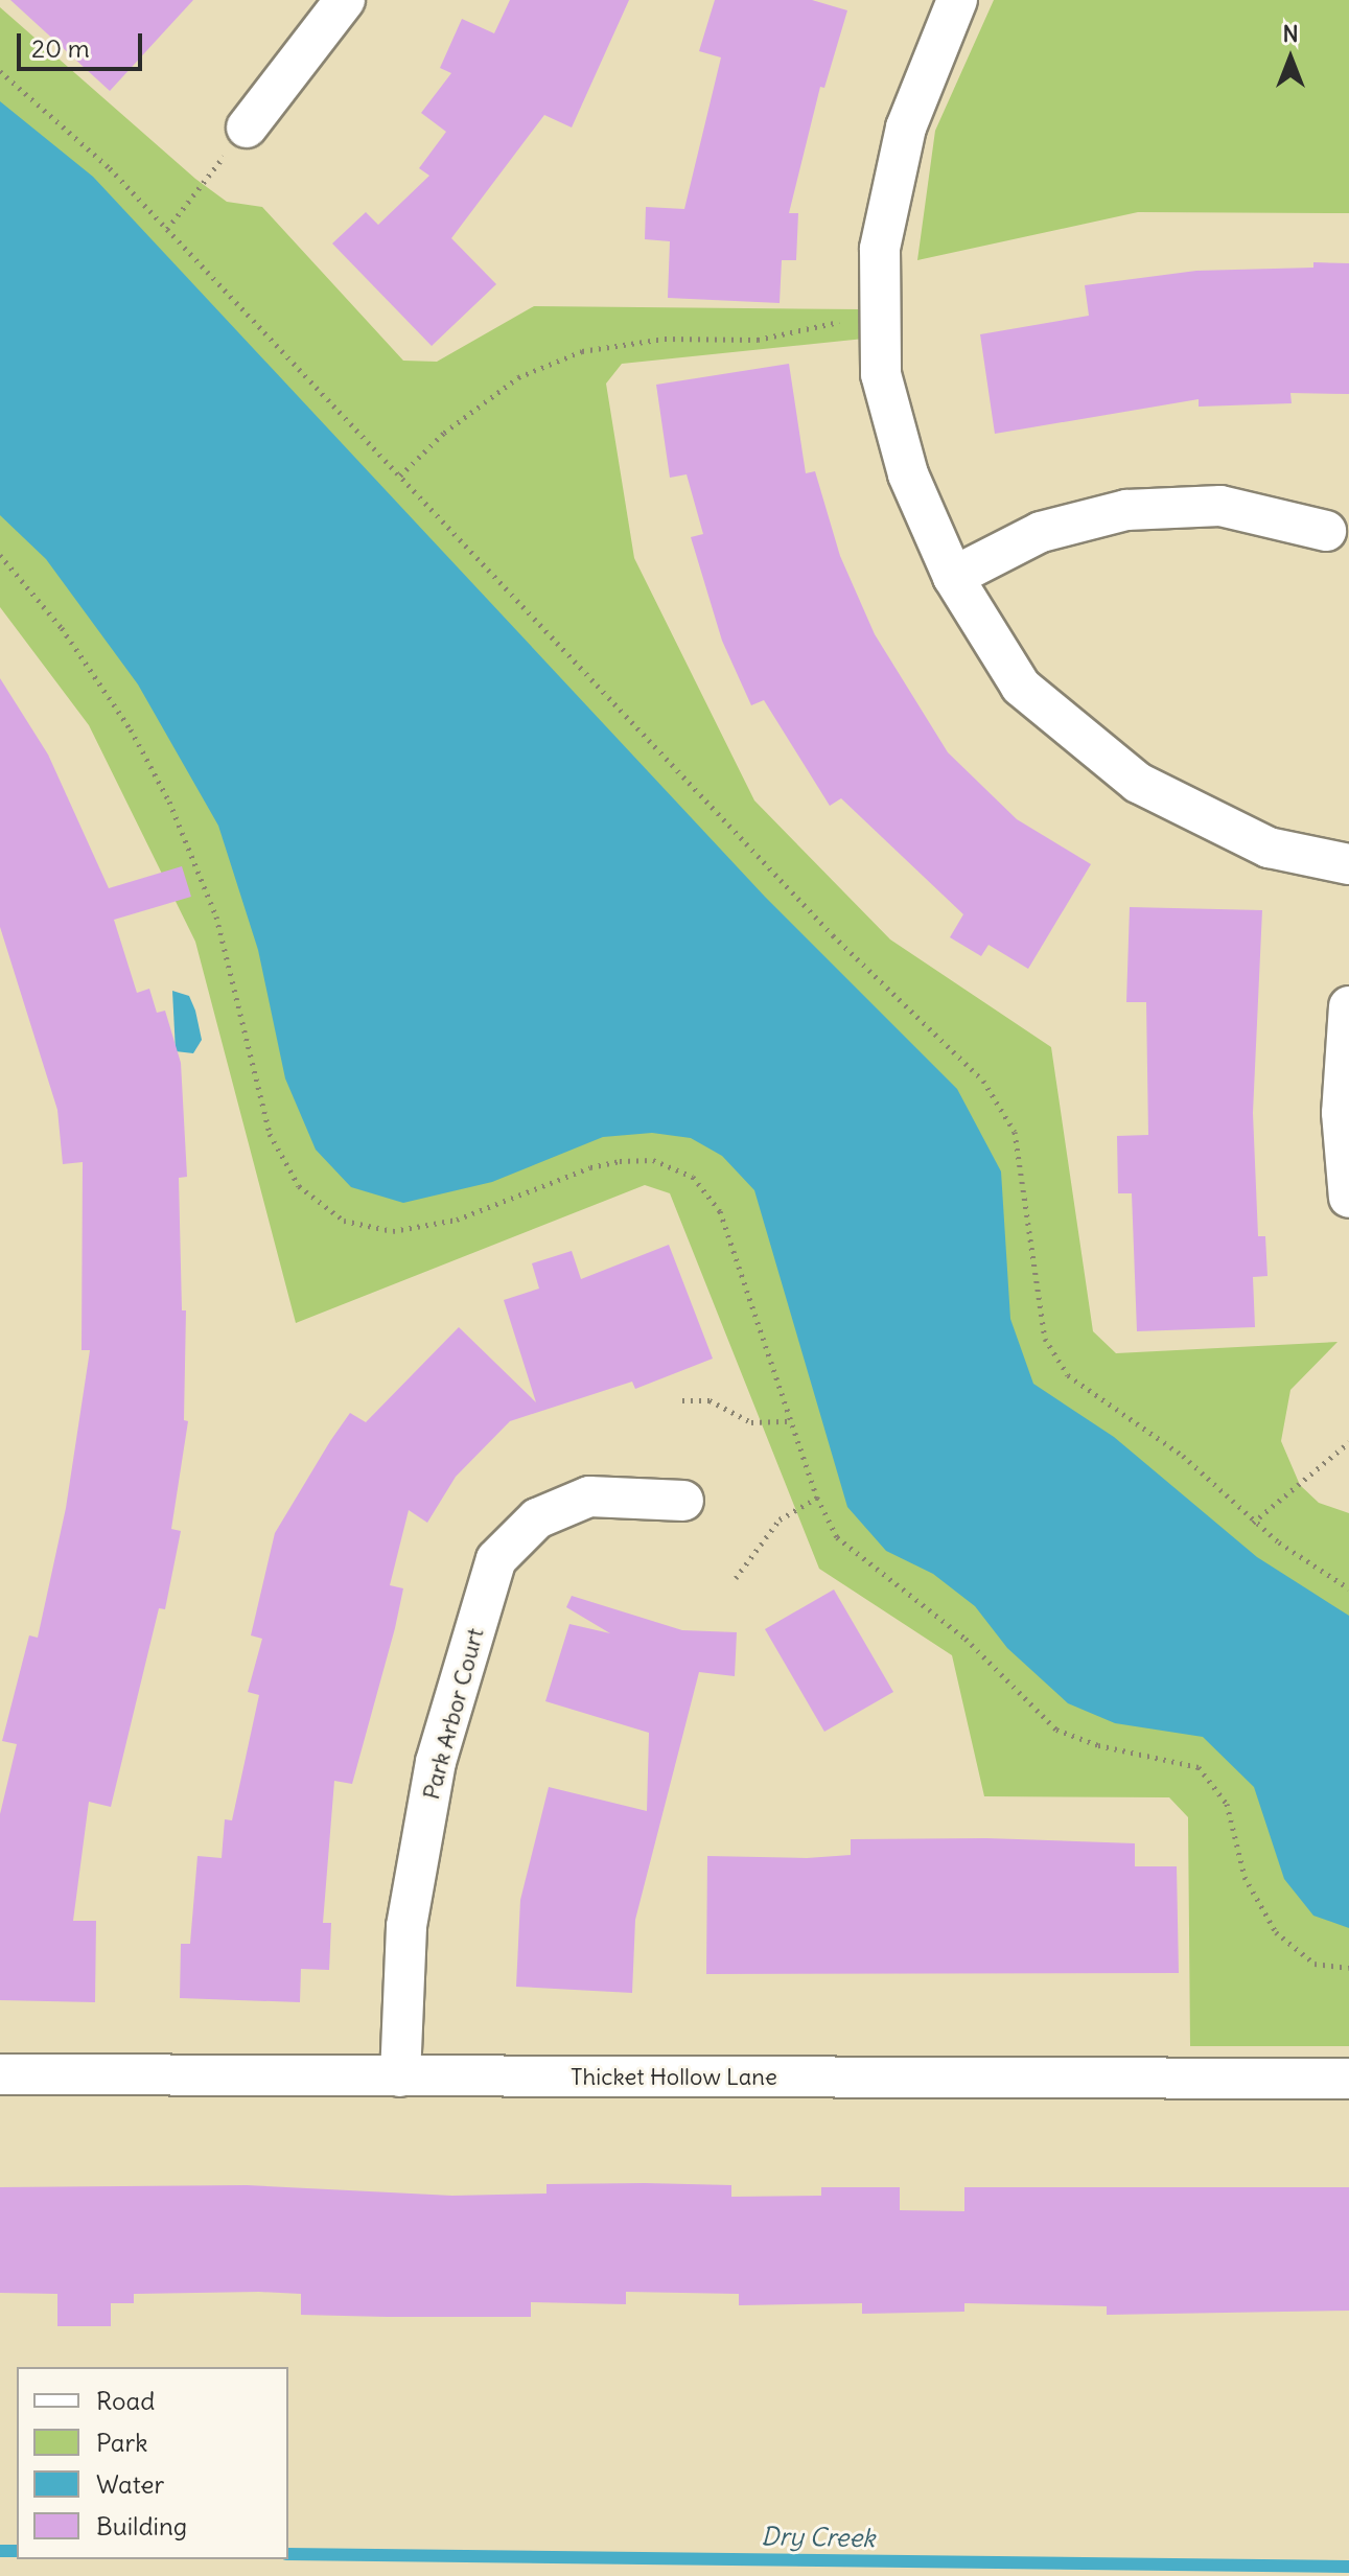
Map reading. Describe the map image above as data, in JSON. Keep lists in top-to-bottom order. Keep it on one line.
{"streets":{"street":["Park Arbor Court","Thicket Hollow Lane"]},"crossings":[["Park Arbor Court","Thicket Hollow Lane"]],"water":["Dry Creek"],"legend":["Road","Park","Water","Building"],"scale_bar":"20 m","north":"top"}
